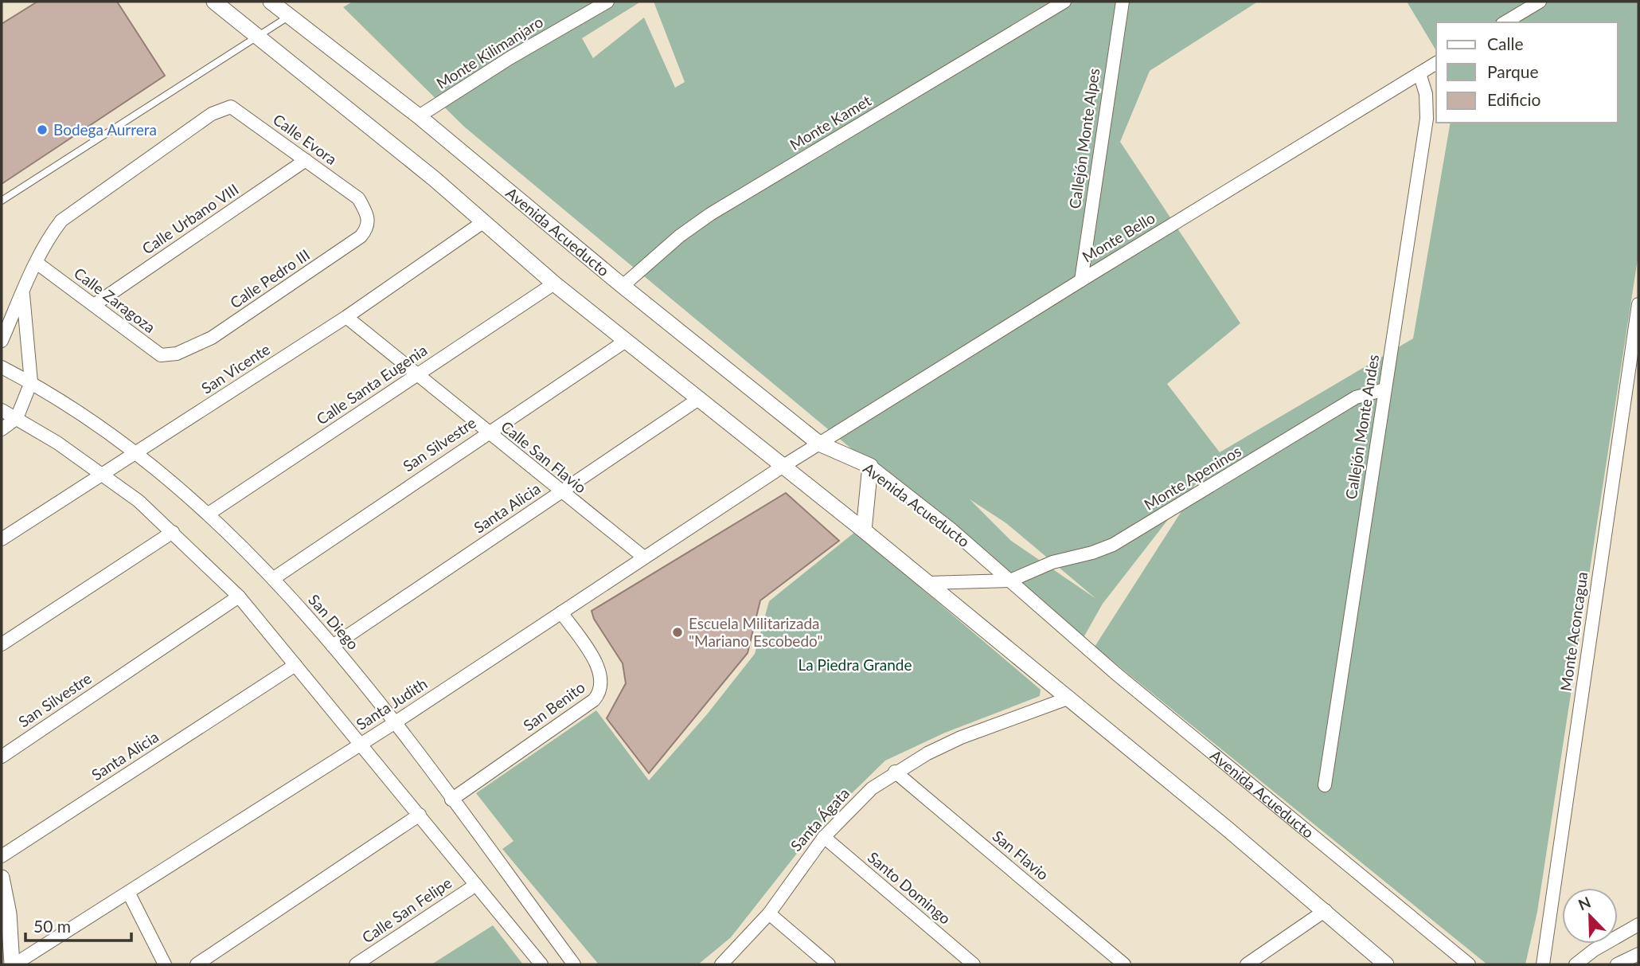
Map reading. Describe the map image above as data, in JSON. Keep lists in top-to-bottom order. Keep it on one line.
{"streets":{"street":["Monte Kilimanjaro","Monte Kamet","Callejón Monte Alpes","Calle Evora","Calle Urbano VIII","Avenida Acueducto","Monte Bello","Calle Pedro III","Calle Zaragoza","San Vicente","Calle Santa Eugenia","Callejón Monte Andes","San Silvestre","Calle San Flavio","Monte Apeninos","Santa Alicia","San Diego","Monte Aconcagua","Santa Judith","San Benito","Santa Ágata","San Flavio","Santo Domingo","Calle San Felipe"]},"crossings":[["Monte Kilimanjaro","Avenida Acueducto"],["Monte Kamet","Avenida Acueducto"],["Callejón Monte Alpes","Monte Bello"],["Calle Evora","Calle Urbano VIII"],["Calle Evora","Calle Pedro III"],["Calle Evora","Calle Zaragoza"],["Calle Urbano VIII","Calle Zaragoza"],["Avenida Acueducto","Monte Bello"],["Avenida Acueducto","Monte Apeninos"],["Monte Bello","Callejón Monte Andes"],["Monte Bello","Santa Judith"],["Calle Pedro III","Calle Zaragoza"],["San Vicente","Calle San Flavio"],["San Vicente","San Diego"],["Calle Santa Eugenia","Calle San Flavio"],["Calle Santa Eugenia","San Diego"],["Callejón Monte Andes","Monte Apeninos"],["San Silvestre","Calle San Flavio"],["San Silvestre","San Diego"],["Calle San Flavio","Santa Alicia"],["Calle San Flavio","Santa Judith"],["Santa Alicia","San Diego"],["San Diego","Santa Judith"],["San Diego","San Benito"],["Santa Judith","San Benito"],["Santa Ágata","San Flavio"],["Santa Ágata","Santo Domingo"]],"parks":["La Piedra Grande"],"places":["Bodega Aurrera","Escuela Militarizada \"Mariano Escobedo\""],"legend":["Calle","Parque","Edificio"],"scale_bar":"50 m","north":"top left"}
